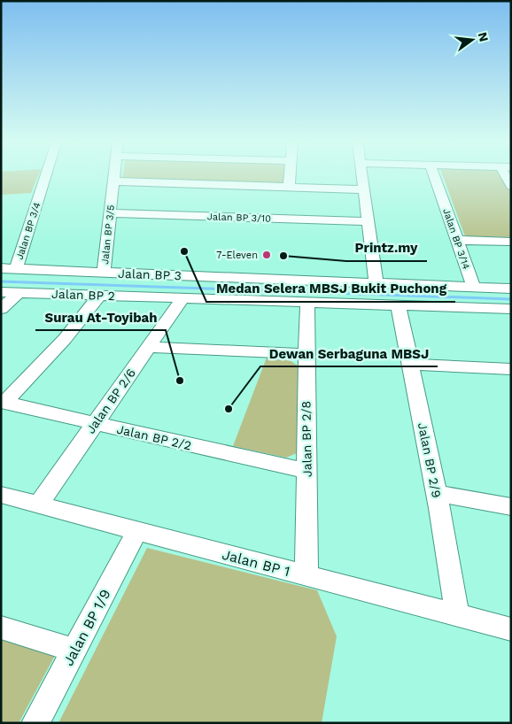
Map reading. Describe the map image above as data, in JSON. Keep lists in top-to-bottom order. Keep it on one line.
{"streets":{"street":["Jalan BP 3/10","Jalan BP 3/4","Jalan BP 3/5","Jalan BP 3/14","Jalan BP 3","Jalan BP 2","Jalan BP 2/6","Jalan BP 2/2","Jalan BP 2/8","Jalan BP 2/9","Jalan BP 1","Jalan BP 1/9"]},"crossings":[["Jalan BP 3/10","Jalan BP 3/5"],["Jalan BP 3/4","Jalan BP 3"],["Jalan BP 3/5","Jalan BP 3"],["Jalan BP 3/14","Jalan BP 3"],["Jalan BP 2","Jalan BP 2/6"],["Jalan BP 2","Jalan BP 2/8"],["Jalan BP 2","Jalan BP 2/9"],["Jalan BP 2/6","Jalan BP 2/2"],["Jalan BP 2/6","Jalan BP 1"],["Jalan BP 2/2","Jalan BP 2/8"],["Jalan BP 2/8","Jalan BP 1"],["Jalan BP 2/9","Jalan BP 1"],["Jalan BP 1","Jalan BP 1/9"]],"places":["Medan Selera MBSJ Bukit Puchong","7-Eleven","Printz.my","Surau At-Toyibah","Dewan Serbaguna MBSJ"],"north":"right"}
